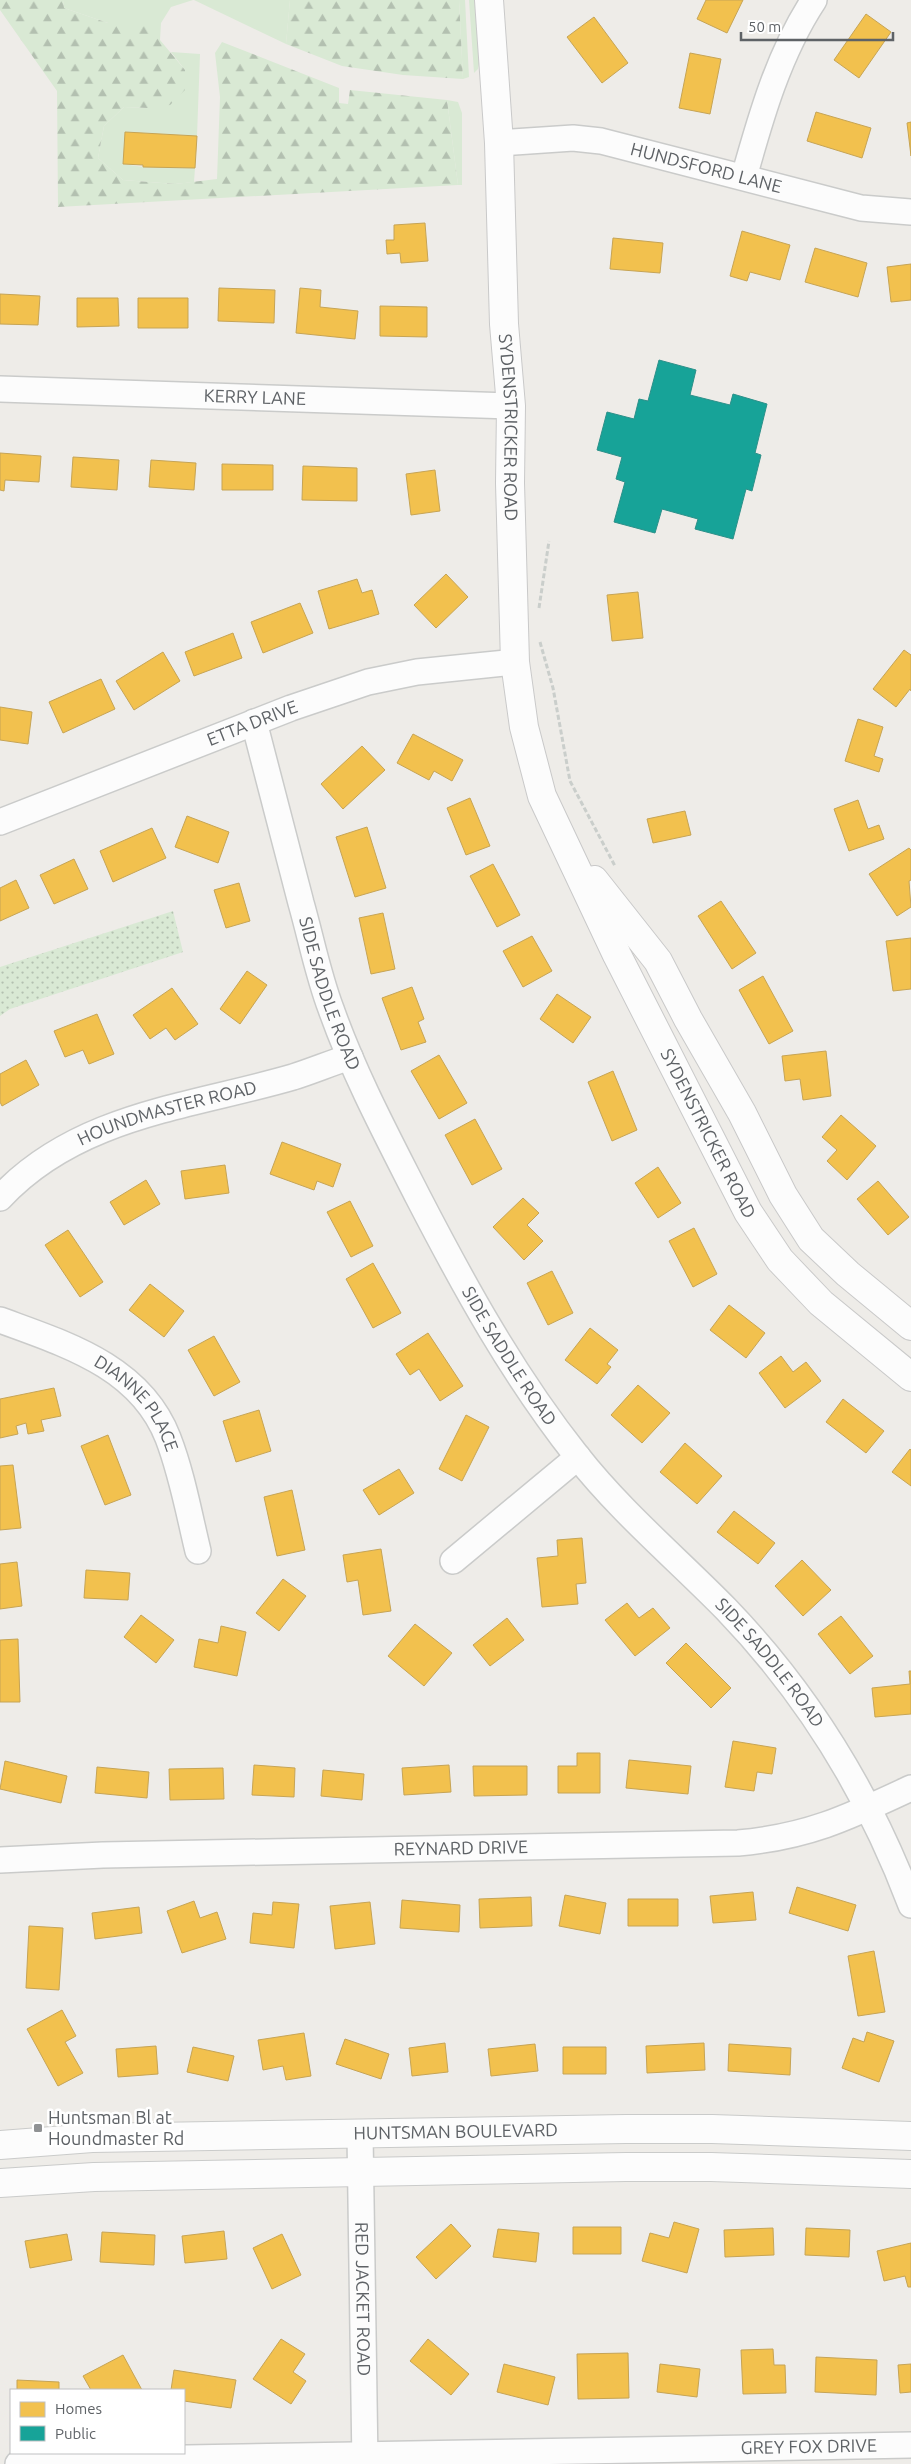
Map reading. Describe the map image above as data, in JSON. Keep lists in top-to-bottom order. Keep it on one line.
{"streets":{"main road":["SYDENSTRICKER ROAD","HUNTSMAN BOULEVARD"],"street":["HUNDSFORD LANE","KERRY LANE","ETTA DRIVE","SIDE SADDLE ROAD","HOUNDMASTER ROAD","DIANNE PLACE","REYNARD DRIVE","RED JACKET ROAD","GREY FOX DRIVE"]},"crossings":[["HUNDSFORD LANE","SYDENSTRICKER ROAD"],["KERRY LANE","SYDENSTRICKER ROAD"],["SYDENSTRICKER ROAD","ETTA DRIVE"],["ETTA DRIVE","SIDE SADDLE ROAD"],["SIDE SADDLE ROAD","HOUNDMASTER ROAD"],["SIDE SADDLE ROAD","REYNARD DRIVE"],["HUNTSMAN BOULEVARD","RED JACKET ROAD"],["RED JACKET ROAD","GREY FOX DRIVE"]],"places":{"transit":["Huntsman Bl at Houndmaster Rd"]},"legend":["Homes","Public"],"scale_bar":"50 m"}
